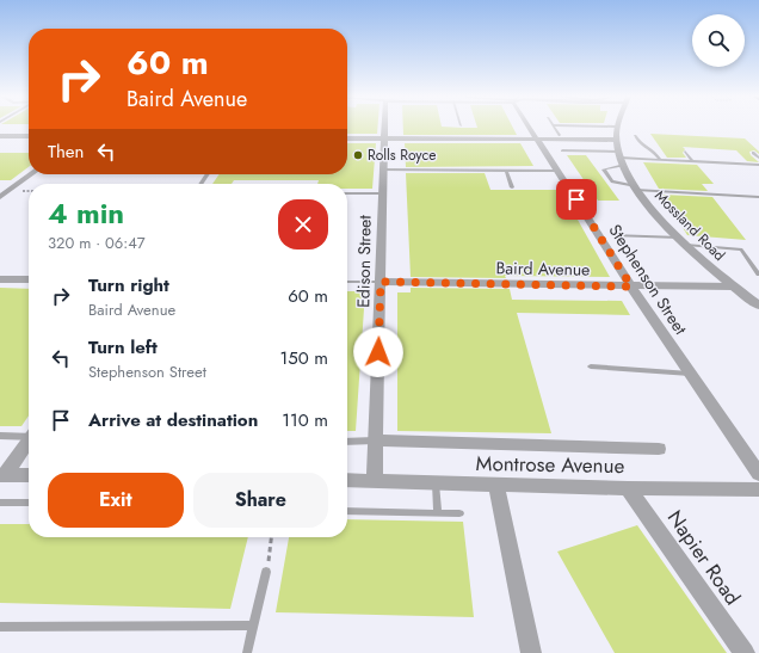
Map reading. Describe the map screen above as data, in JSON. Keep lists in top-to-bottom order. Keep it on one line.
{"streets":{"street":["Mossland Road","Edison Street","Baird Avenue","Stephenson Street","Montrose Avenue","Napier Road"]},"crossings":[["Mossland Road","Baird Avenue"],["Edison Street","Baird Avenue"],["Edison Street","Montrose Avenue"],["Baird Avenue","Stephenson Street"],["Montrose Avenue","Napier Road"]],"places":["Rolls Royce"],"page":{"turn":["60 m","Baird Avenue"],"then":"Then","heading":["4 min","320 m · 06:47"],"list":[{"name":"Turn right","note":"Baird Avenue","value":"60 m"},{"name":"Turn left","note":"Stephenson Street","value":"150 m"},{"name":"Arrive at destination","value":"110 m"}],"buttons":["Exit","Share"]}}
